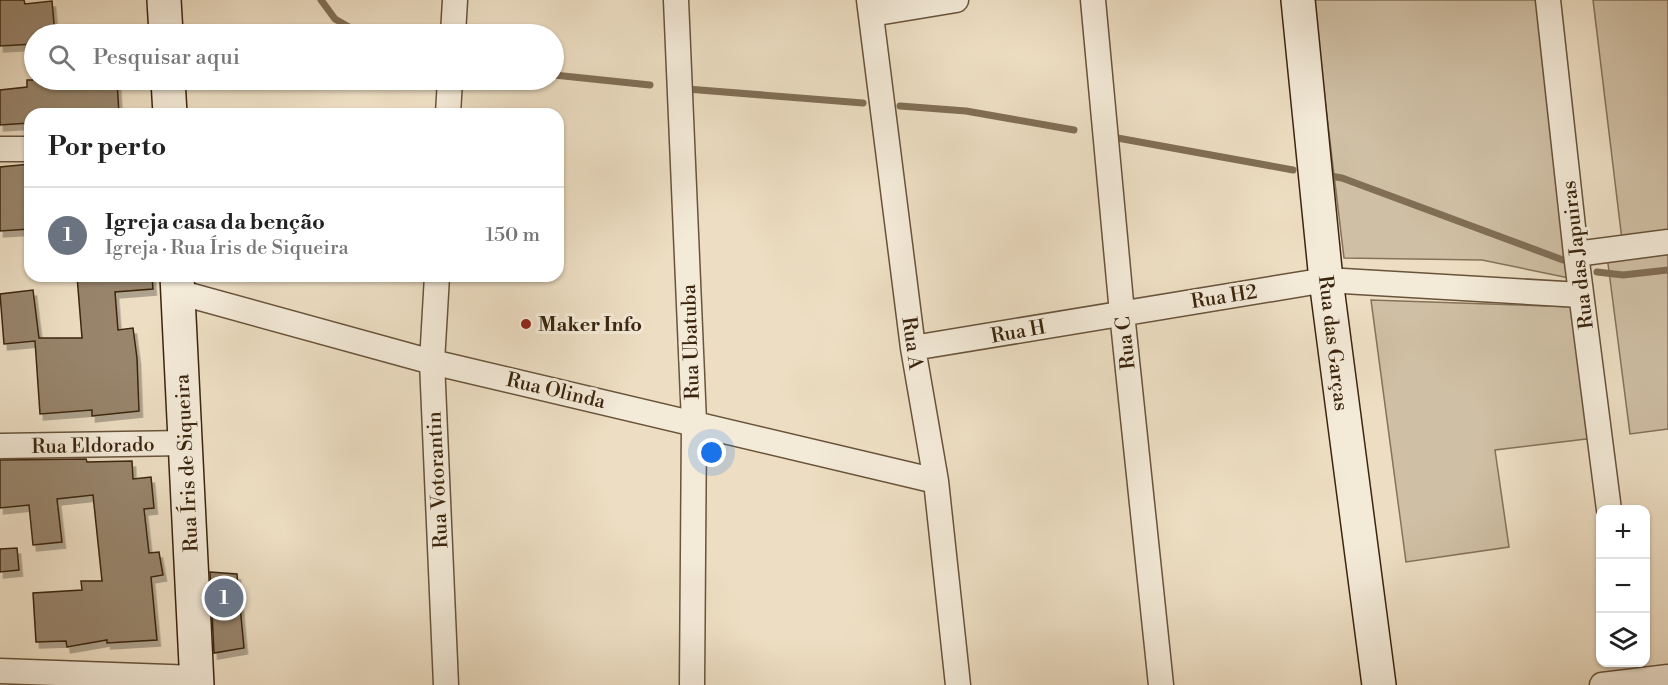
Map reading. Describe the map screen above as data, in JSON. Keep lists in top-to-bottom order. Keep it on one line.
{"streets":{"street":["Rua das Japuiras","Rua H2","Rua H","Rua Ubatuba","Rua A","Rua C","Rua das Garças","Rua Olinda","Rua Eldorado","Rua Íris de Siqueira","Rua Votorantin"]},"crossings":[["Rua das Japuiras","Rua H2"],["Rua H2","Rua H"],["Rua H2","Rua C"],["Rua H2","Rua das Garças"],["Rua H","Rua A"],["Rua H","Rua C"],["Rua Ubatuba","Rua Olinda"],["Rua A","Rua Olinda"],["Rua Olinda","Rua Íris de Siqueira"],["Rua Olinda","Rua Votorantin"],["Rua Eldorado","Rua Íris de Siqueira"]],"places":["Maker Info"],"page":{"search":"Pesquisar aqui","heading":"Por perto","list":[{"mark":"1","name":"Igreja casa da benção","note":"Igreja · Rua Íris de Siqueira","value":"150 m"}],"map_buttons":["+","−"],"pins":"1"}}
